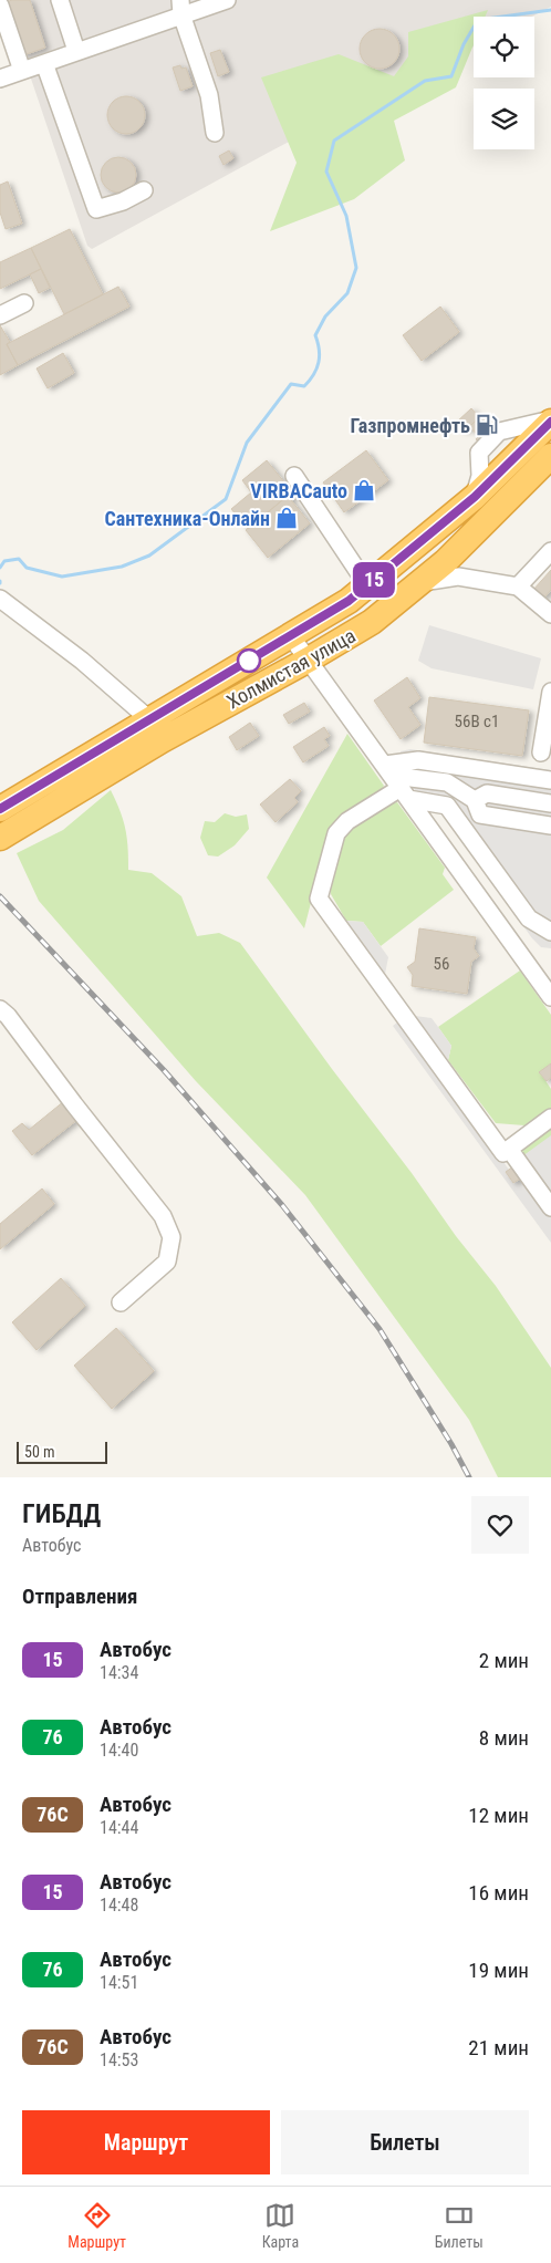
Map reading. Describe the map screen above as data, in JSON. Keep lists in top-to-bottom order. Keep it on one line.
{"streets":{"highway":["Холмистая улица"]},"places":{"fuel station":["Газпромнефть"],"shop":["VIRBACauto","Сантехника-Онлайн"]},"lines":["bus line 15"],"house_numbers":["56В с1","56"],"scale_bar":"50 m","page":{"on_map":"15","scale":"50 m","heading":[["ГИБДД","Автобус"],"Отправления"],"list":[{"mark":"15","name":"Автобус","note":"14:34","value":"2 мин"},{"mark":"76","name":"Автобус","note":"14:40","value":"8 мин"},{"mark":"76С","name":"Автобус","note":"14:44","value":"12 мин"},{"mark":"15","name":"Автобус","note":"14:48","value":"16 мин"},{"mark":"76","name":"Автобус","note":"14:51","value":"19 мин"},{"mark":"76С","name":"Автобус","note":"14:53","value":"21 мин"}],"buttons":["Маршрут","Билеты"],"tabs":["Маршрут","Карта","Билеты"]}}
